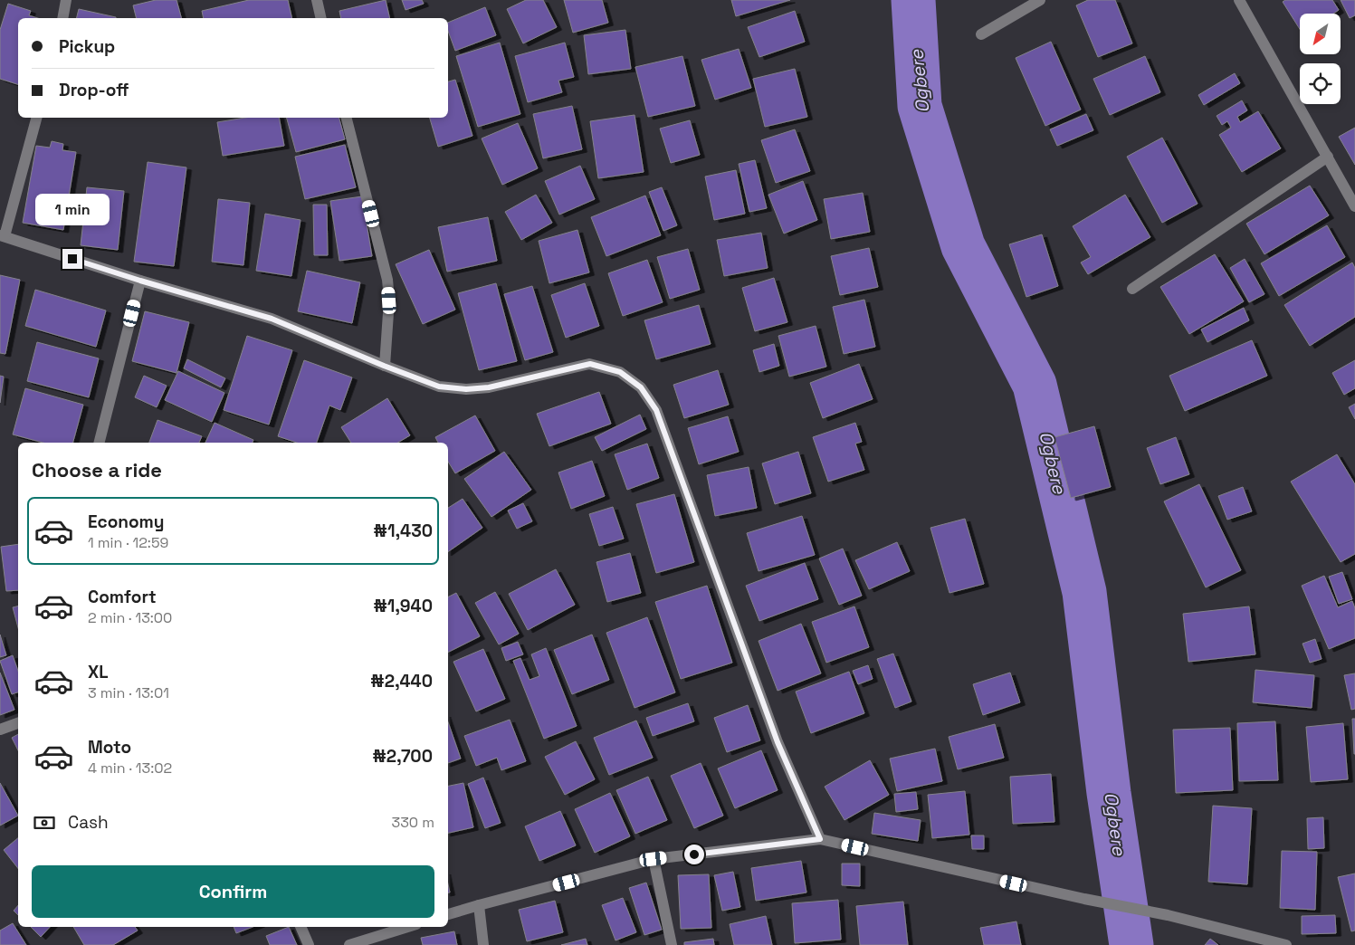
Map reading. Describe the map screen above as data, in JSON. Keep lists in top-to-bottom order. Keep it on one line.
{"water":["Ogbere"],"north":"bottom left","page":{"banner":["Pickup","Drop-off"],"bubble":"1 min","heading":"Choose a ride","list":[{"name":"Economy","note":"1 min · 12:59","value":"₦1,430"},{"name":"Comfort","note":"2 min · 13:00","value":"₦1,940"},{"name":"XL","note":"3 min · 13:01","value":"₦2,440"},{"name":"Moto","note":"4 min · 13:02","value":"₦2,700"}],"pay":["Cash","330 m"],"buttons":"Confirm"}}
